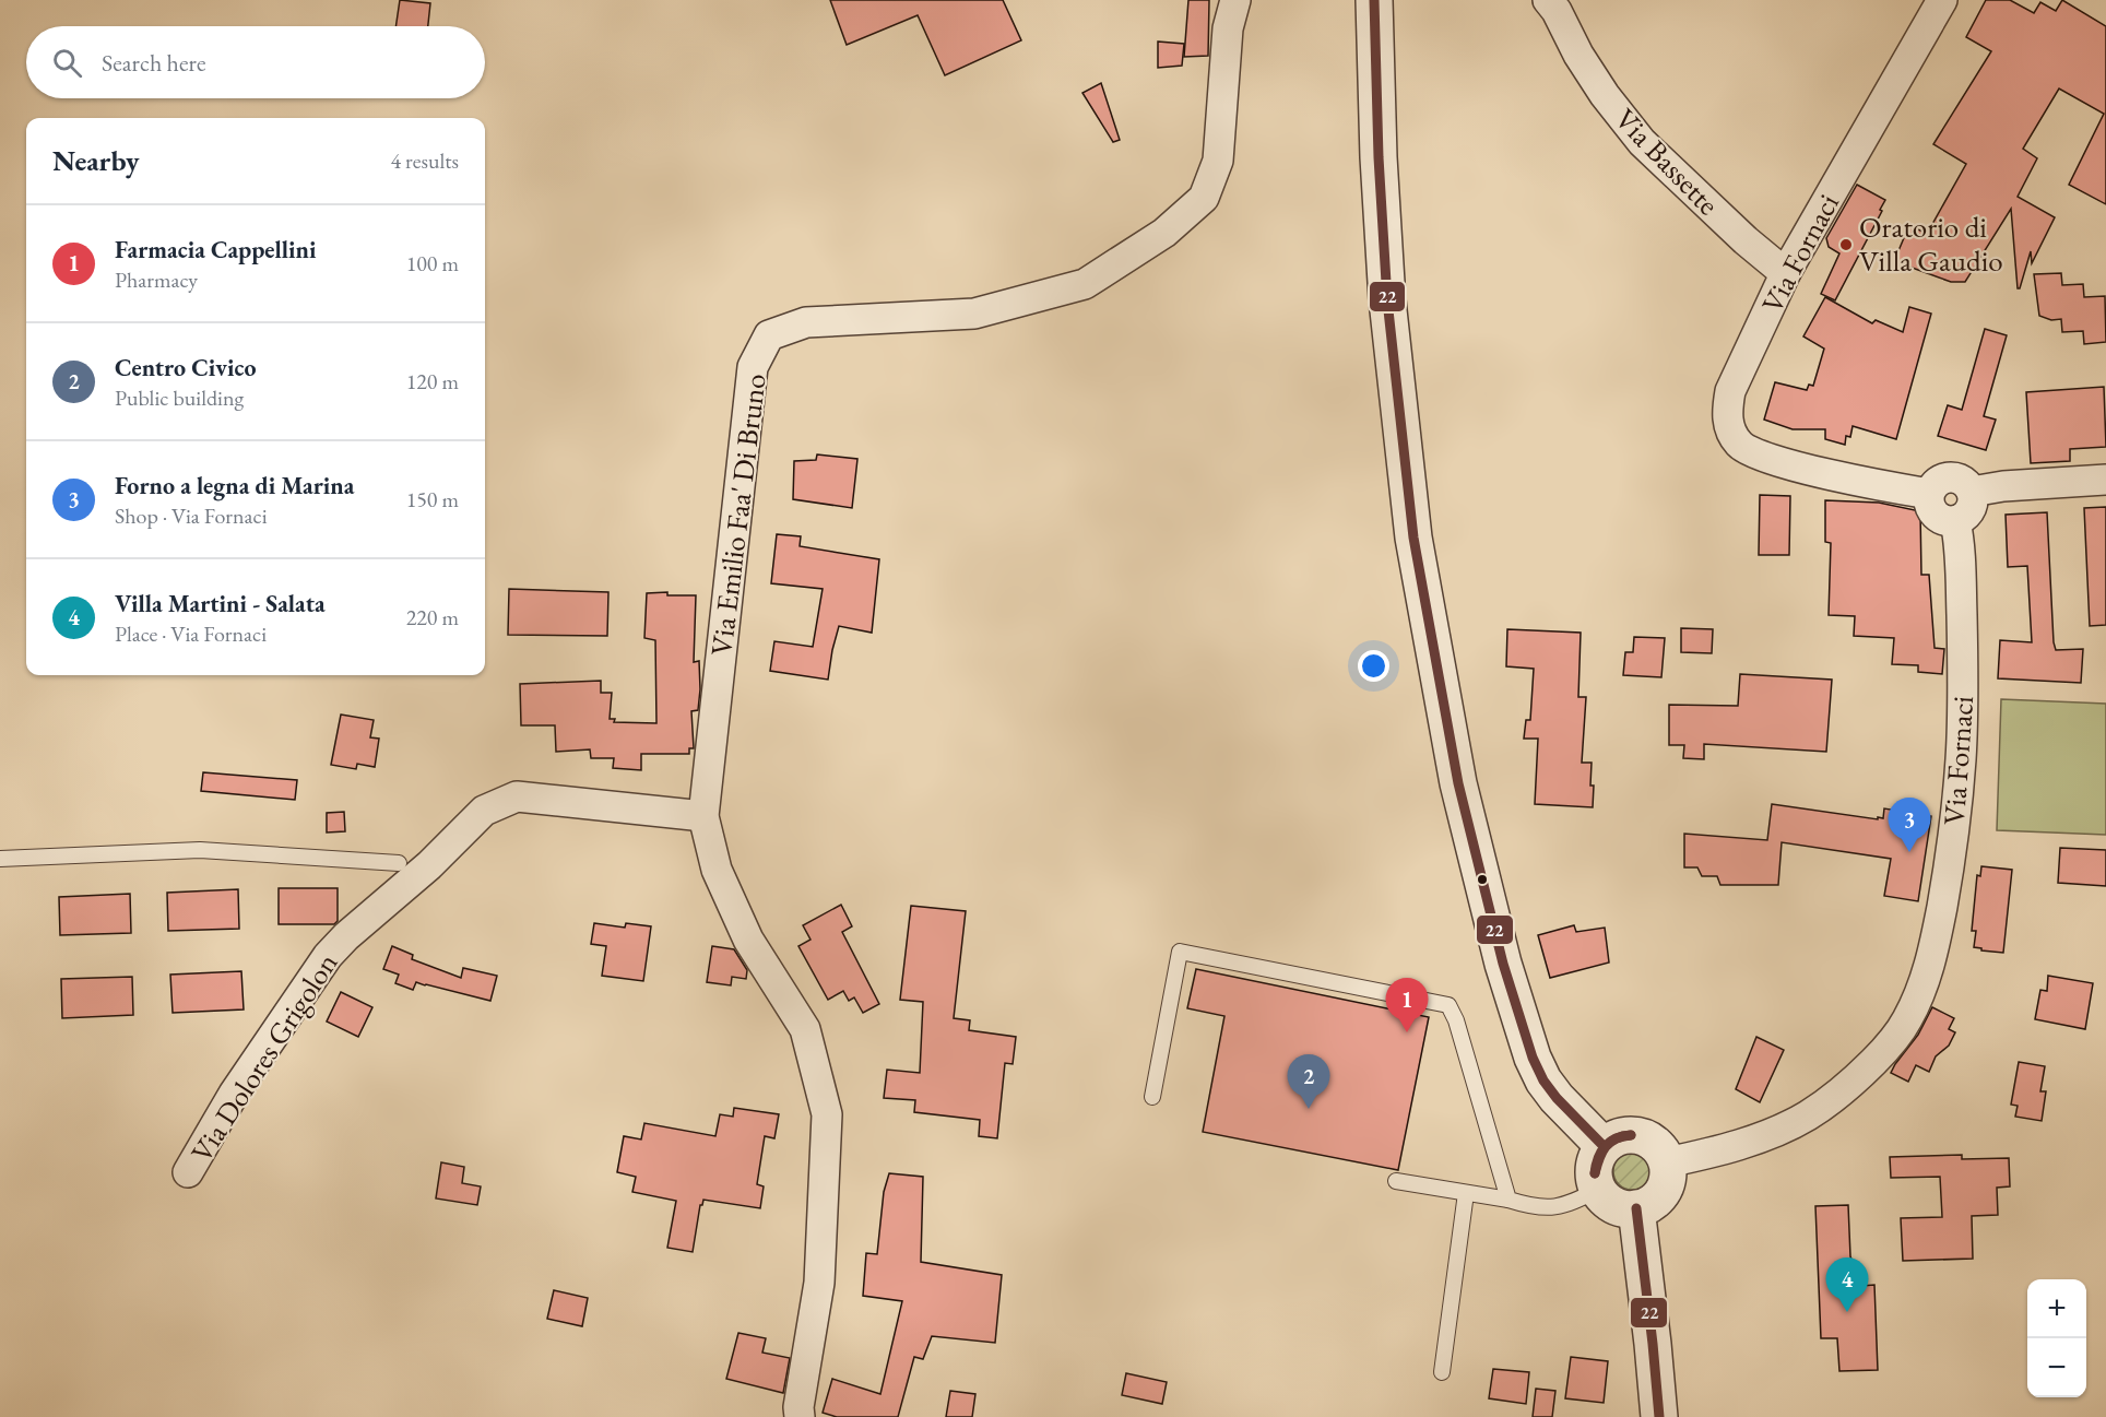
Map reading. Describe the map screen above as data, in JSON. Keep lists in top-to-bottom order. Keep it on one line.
{"streets":{"street":["Via Bassette","Via Fornaci","Via Emilio Faa' Di Bruno","Via Dolores Grigolon"]},"crossings":[["Via Bassette","Via Fornaci"]],"places":["Oratorio di Villa Gaudio"],"lines":["transit line 22"],"page":{"search":"Search here","heading":["Nearby","4 results"],"list":[{"mark":"1","name":"Farmacia Cappellini","note":"Pharmacy","value":"100 m"},{"mark":"2","name":"Centro Civico","note":"Public building","value":"120 m"},{"mark":"3","name":"Forno a legna di Marina","note":"Shop · Via Fornaci","value":"150 m"},{"mark":"4","name":"Villa Martini - Salata","note":"Place · Via Fornaci","value":"220 m"}],"pins":["3","1","2","4"],"map_buttons":["+","−"]}}
